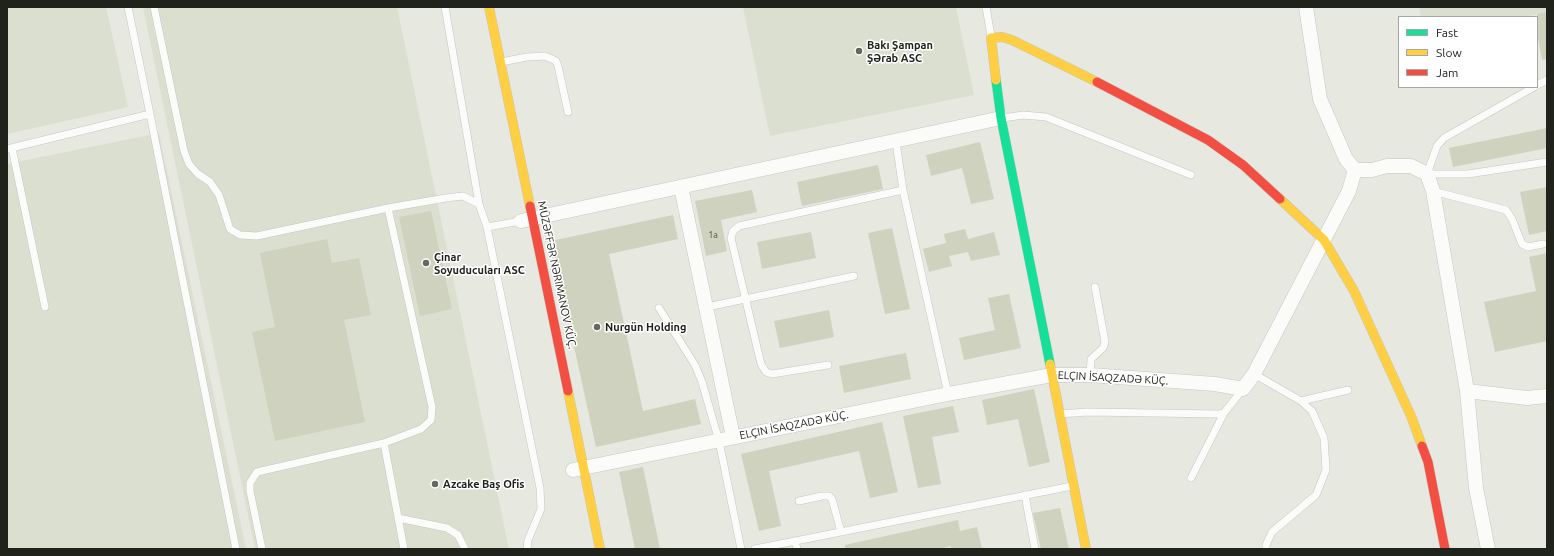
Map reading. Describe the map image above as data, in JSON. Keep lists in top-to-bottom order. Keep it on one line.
{"streets":{"street":["MÜZƏFFƏR NƏRIMANOV KÜÇ.","ELÇIN İSAQZADƏ KÜÇ."]},"crossings":[["MÜZƏFFƏR NƏRIMANOV KÜÇ.","ELÇIN İSAQZADƏ KÜÇ."]],"places":["Bakı Şampan Şərab ASC","Çinar Soyuducuları ASC","Nurgün Holding","Azcake Baş Ofis"],"house_numbers":["1a"],"legend":["Fast","Slow","Jam"]}
